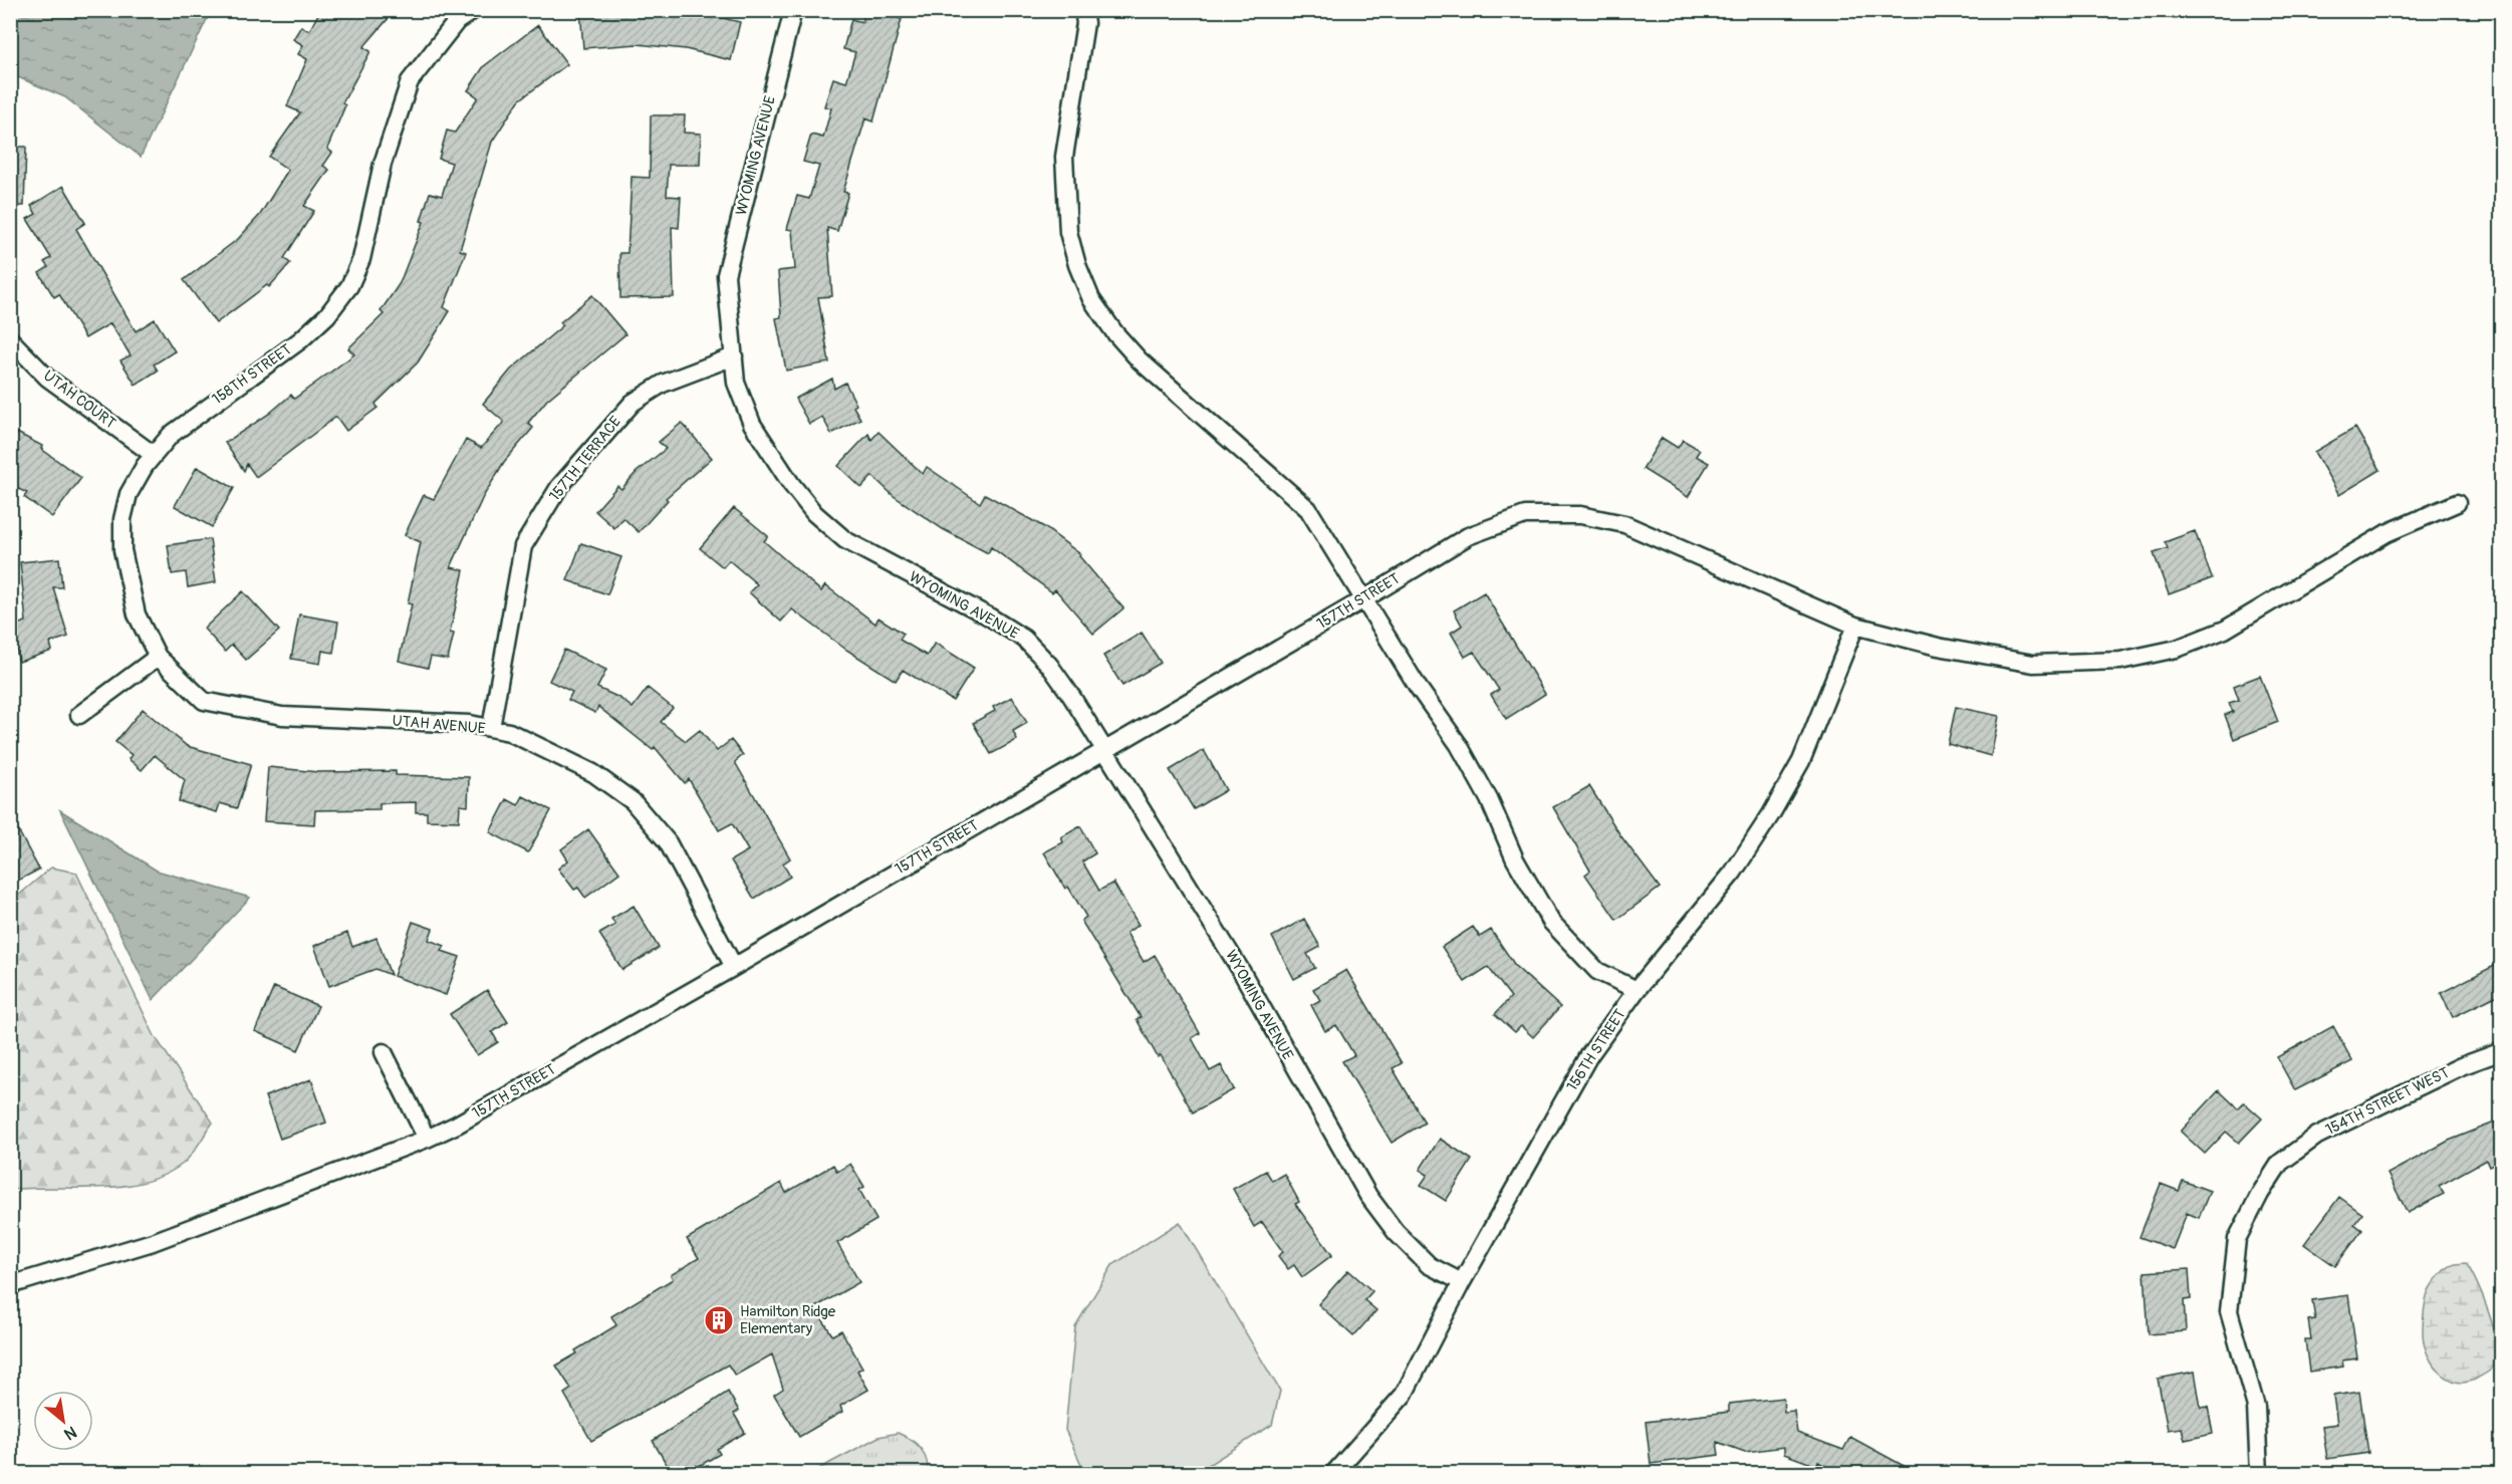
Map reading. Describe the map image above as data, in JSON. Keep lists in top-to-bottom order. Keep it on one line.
{"streets":{"street":["WYOMING AVENUE","158TH STREET","UTAH COURT","157TH TERRACE","157TH STREET","UTAH AVENUE","156TH STREET","154TH STREET WEST"]},"crossings":[["WYOMING AVENUE","157TH TERRACE"],["WYOMING AVENUE","157TH STREET"],["WYOMING AVENUE","156TH STREET"],["158TH STREET","UTAH COURT"],["158TH STREET","UTAH AVENUE"],["157TH TERRACE","UTAH AVENUE"],["157TH STREET","UTAH AVENUE"],["157TH STREET","156TH STREET"]],"places":{"building":["Hamilton Ridge Elementary"]},"north":"bottom right"}
